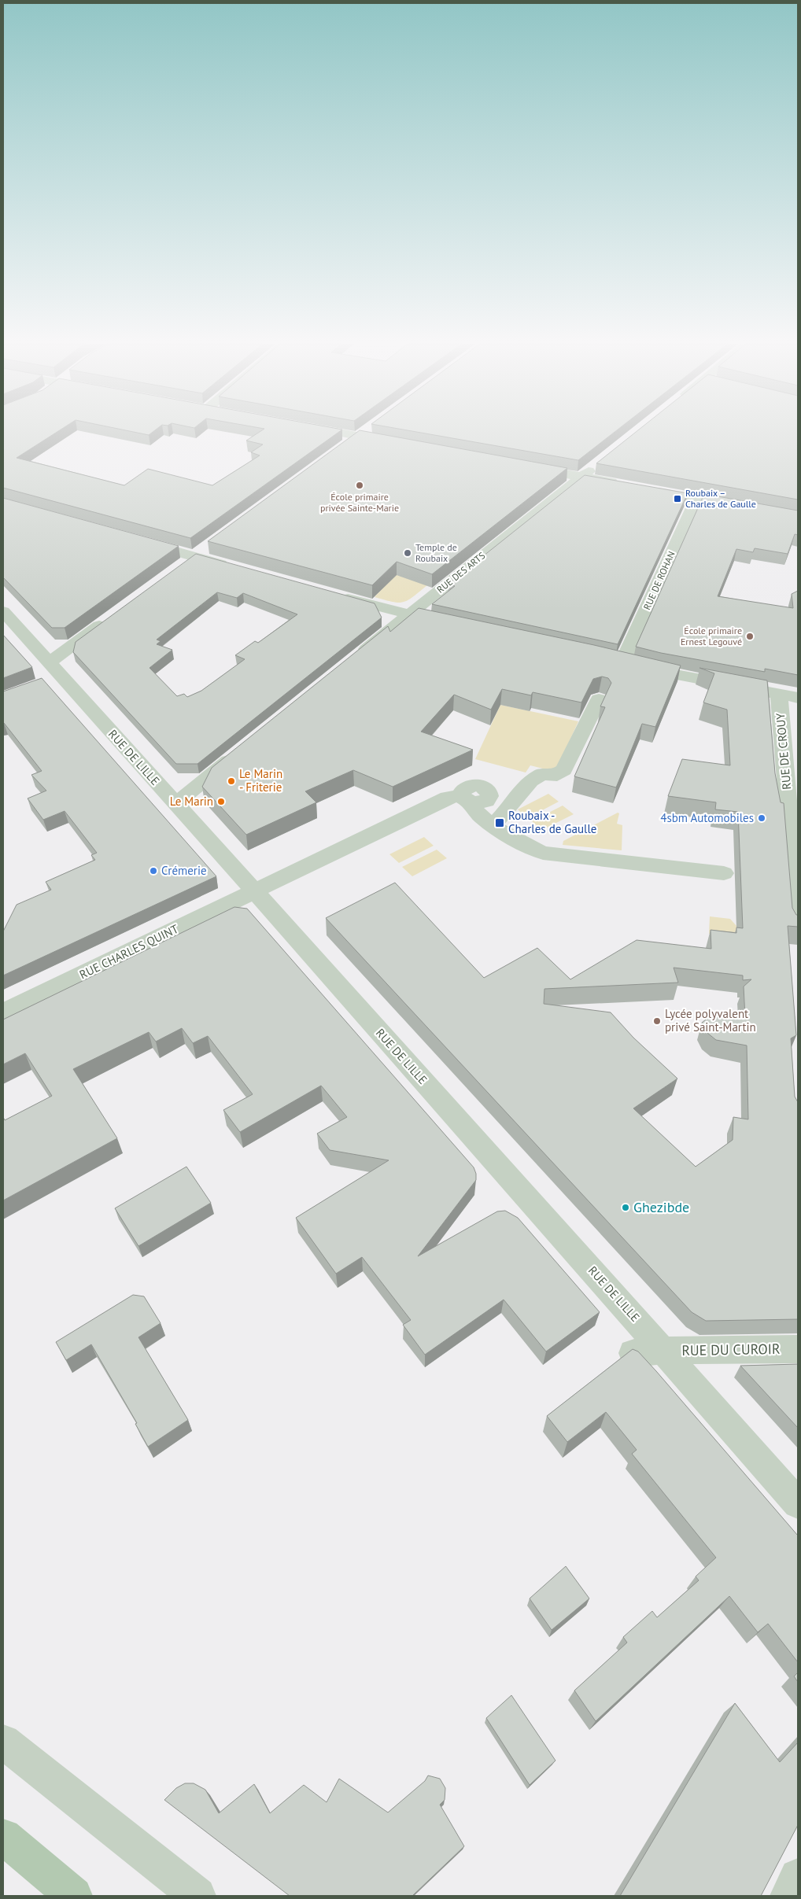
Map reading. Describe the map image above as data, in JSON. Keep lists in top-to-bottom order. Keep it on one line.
{"streets":{"street":["RUE DES ARTS","RUE DE ROHAN","RUE DE CROUY","RUE DE LILLE","RUE CHARLES QUINT","RUE DU CUROIR"]},"crossings":[["RUE DE ROHAN","RUE DE CROUY"],["RUE DE LILLE","RUE CHARLES QUINT"],["RUE DE LILLE","RUE DU CUROIR"]],"places":{"other":["École primaire privée Sainte-Marie","Temple de Roubaix","École primaire Ernest Legouvé","Le Marin - Friterie","Le Marin","4sbm Automobiles","Crémerie","Lycée polyvalent privé Saint-Martin","Ghezibde"],"transit":["Roubaix – Charles de Gaulle","Roubaix - Charles de Gaulle"]}}
